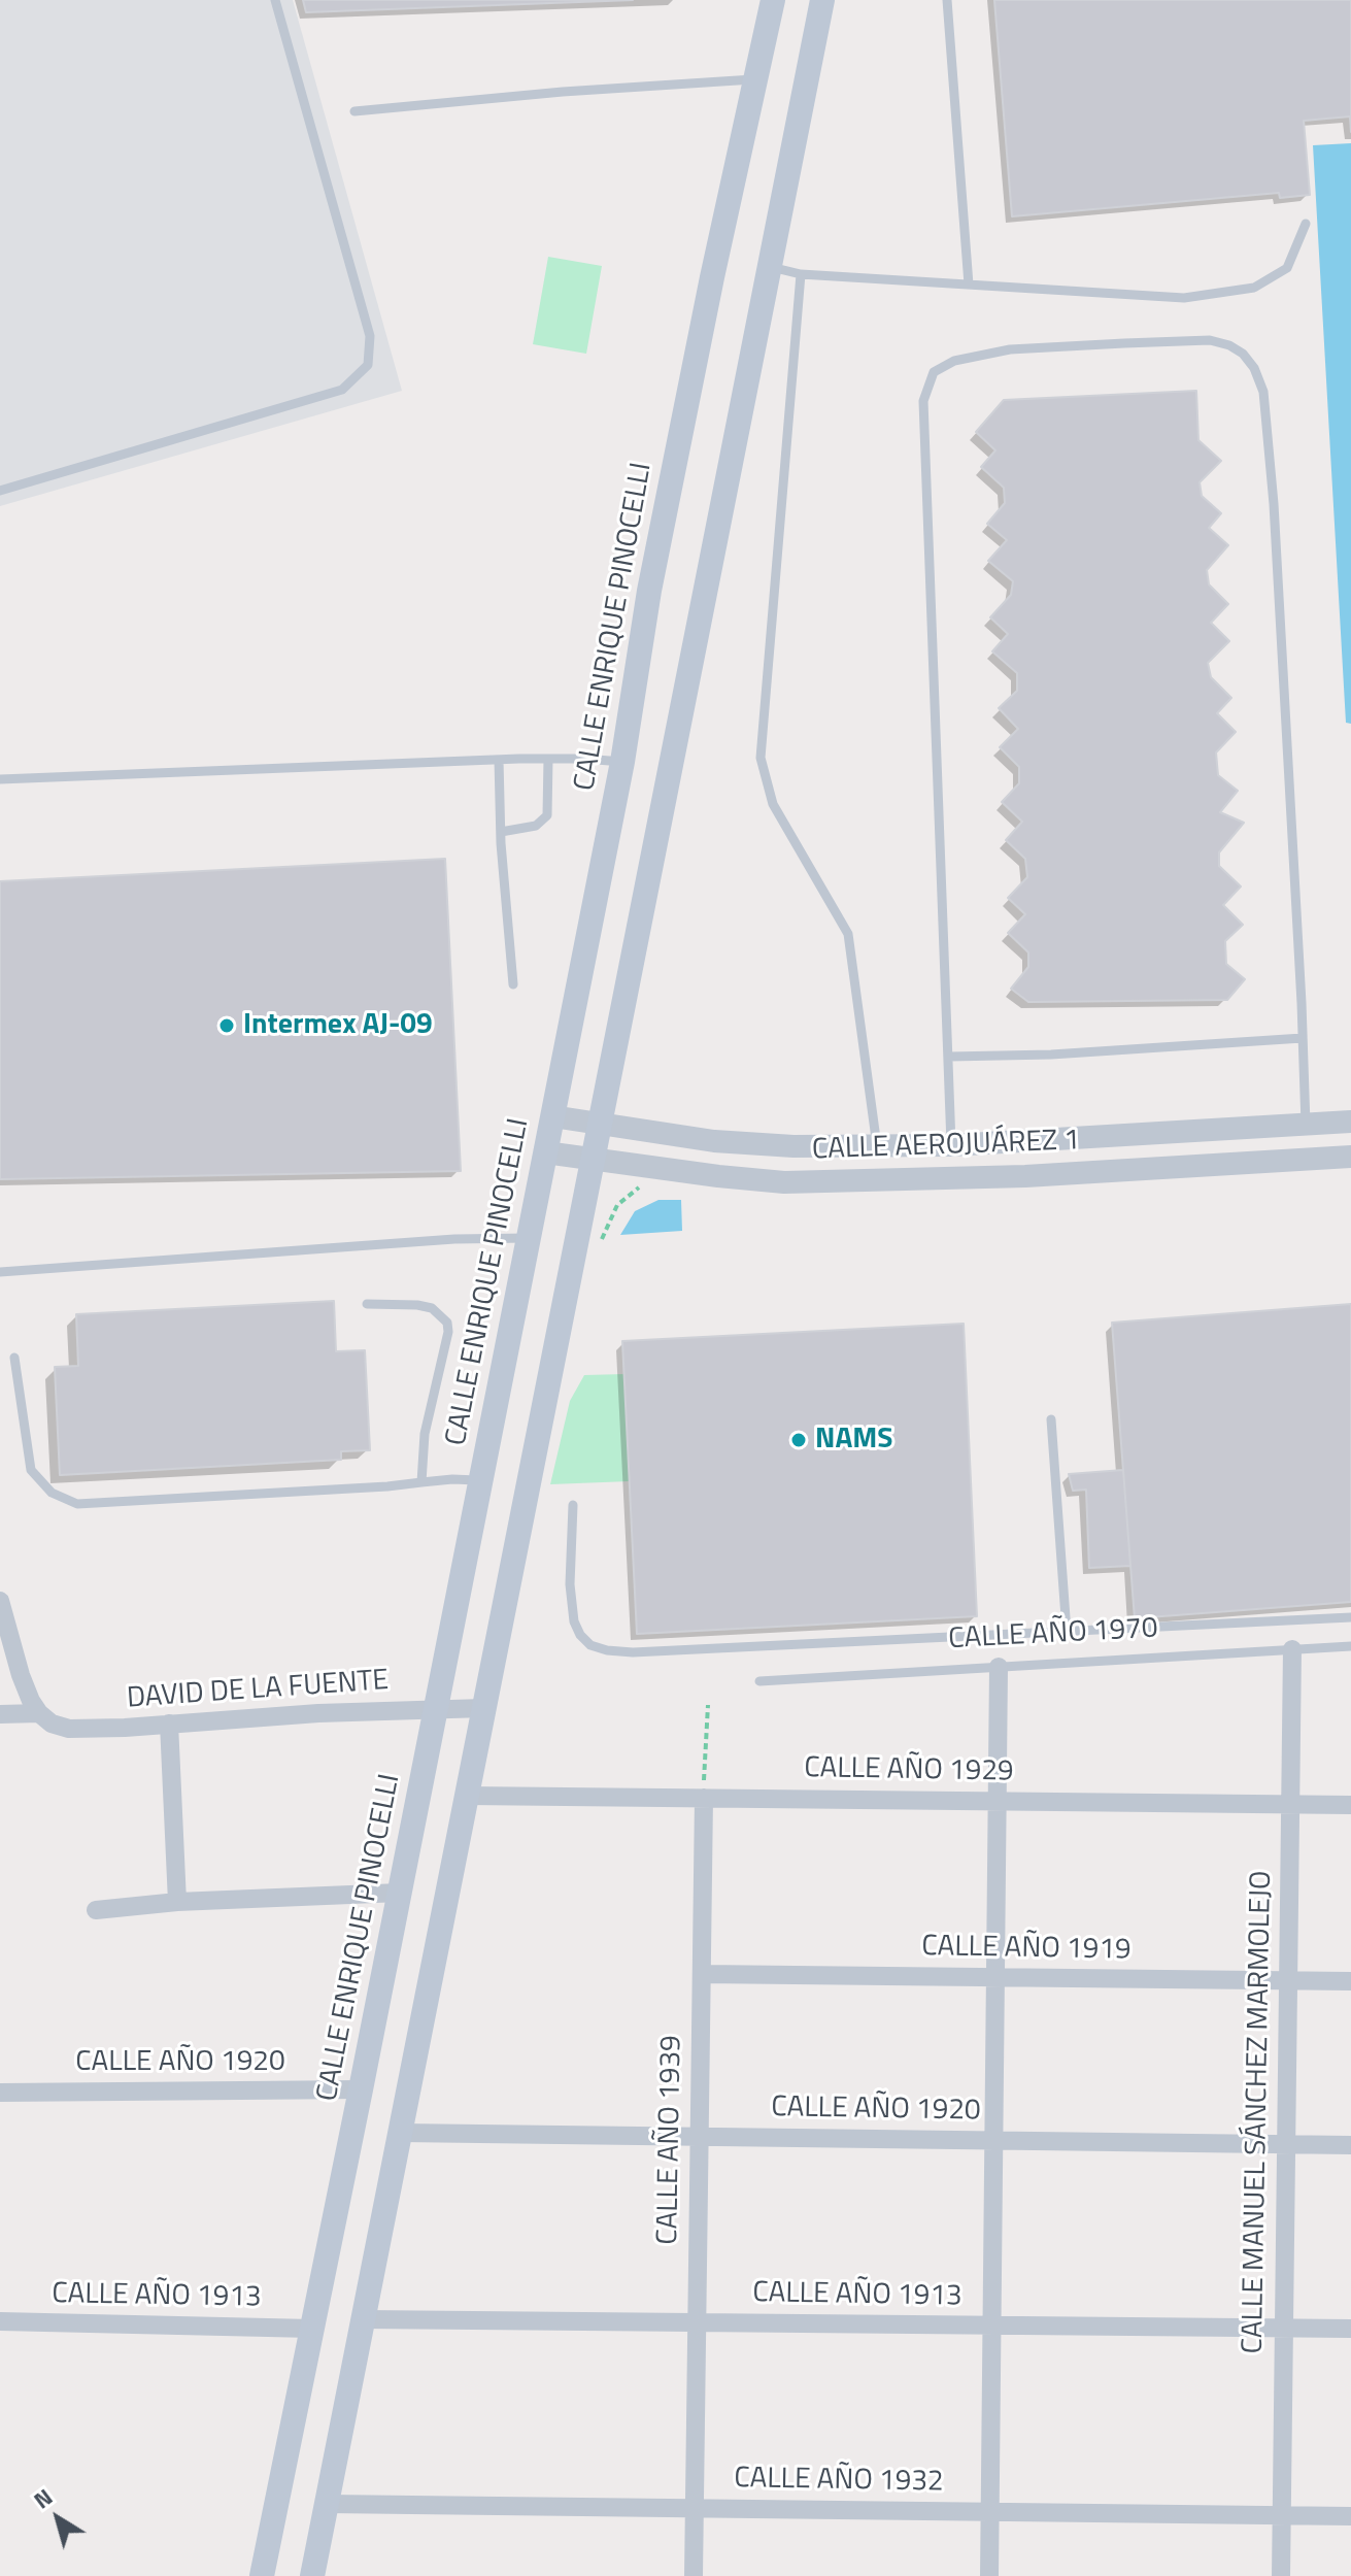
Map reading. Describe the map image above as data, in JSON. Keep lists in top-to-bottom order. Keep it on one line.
{"streets":{"main road":["CALLE ENRIQUE PINOCELLI"],"street":["CALLE AEROJUÁREZ 1","DAVID DE LA FUENTE","CALLE AÑO 1929","CALLE AÑO 1919","CALLE AÑO 1920","CALLE MANUEL SÁNCHEZ MARMOLEJO","CALLE AÑO 1939","CALLE AÑO 1913","CALLE AÑO 1932"],"lane":["CALLE AÑO 1970"]},"crossings":[["CALLE ENRIQUE PINOCELLI","CALLE AEROJUÁREZ 1"],["CALLE ENRIQUE PINOCELLI","DAVID DE LA FUENTE"],["CALLE ENRIQUE PINOCELLI","CALLE AÑO 1920"],["CALLE ENRIQUE PINOCELLI","CALLE AÑO 1913"],["CALLE AÑO 1970","CALLE MANUEL SÁNCHEZ MARMOLEJO"],["CALLE AÑO 1929","CALLE MANUEL SÁNCHEZ MARMOLEJO"],["CALLE AÑO 1929","CALLE AÑO 1939"],["CALLE AÑO 1919","CALLE MANUEL SÁNCHEZ MARMOLEJO"],["CALLE AÑO 1919","CALLE AÑO 1939"],["CALLE AÑO 1920","CALLE MANUEL SÁNCHEZ MARMOLEJO"],["CALLE AÑO 1920","CALLE AÑO 1939"],["CALLE MANUEL SÁNCHEZ MARMOLEJO","CALLE AÑO 1913"],["CALLE MANUEL SÁNCHEZ MARMOLEJO","CALLE AÑO 1932"],["CALLE AÑO 1939","CALLE AÑO 1913"],["CALLE AÑO 1939","CALLE AÑO 1932"]],"places":["Intermex AJ-09","NAMS"],"north":"top left"}
